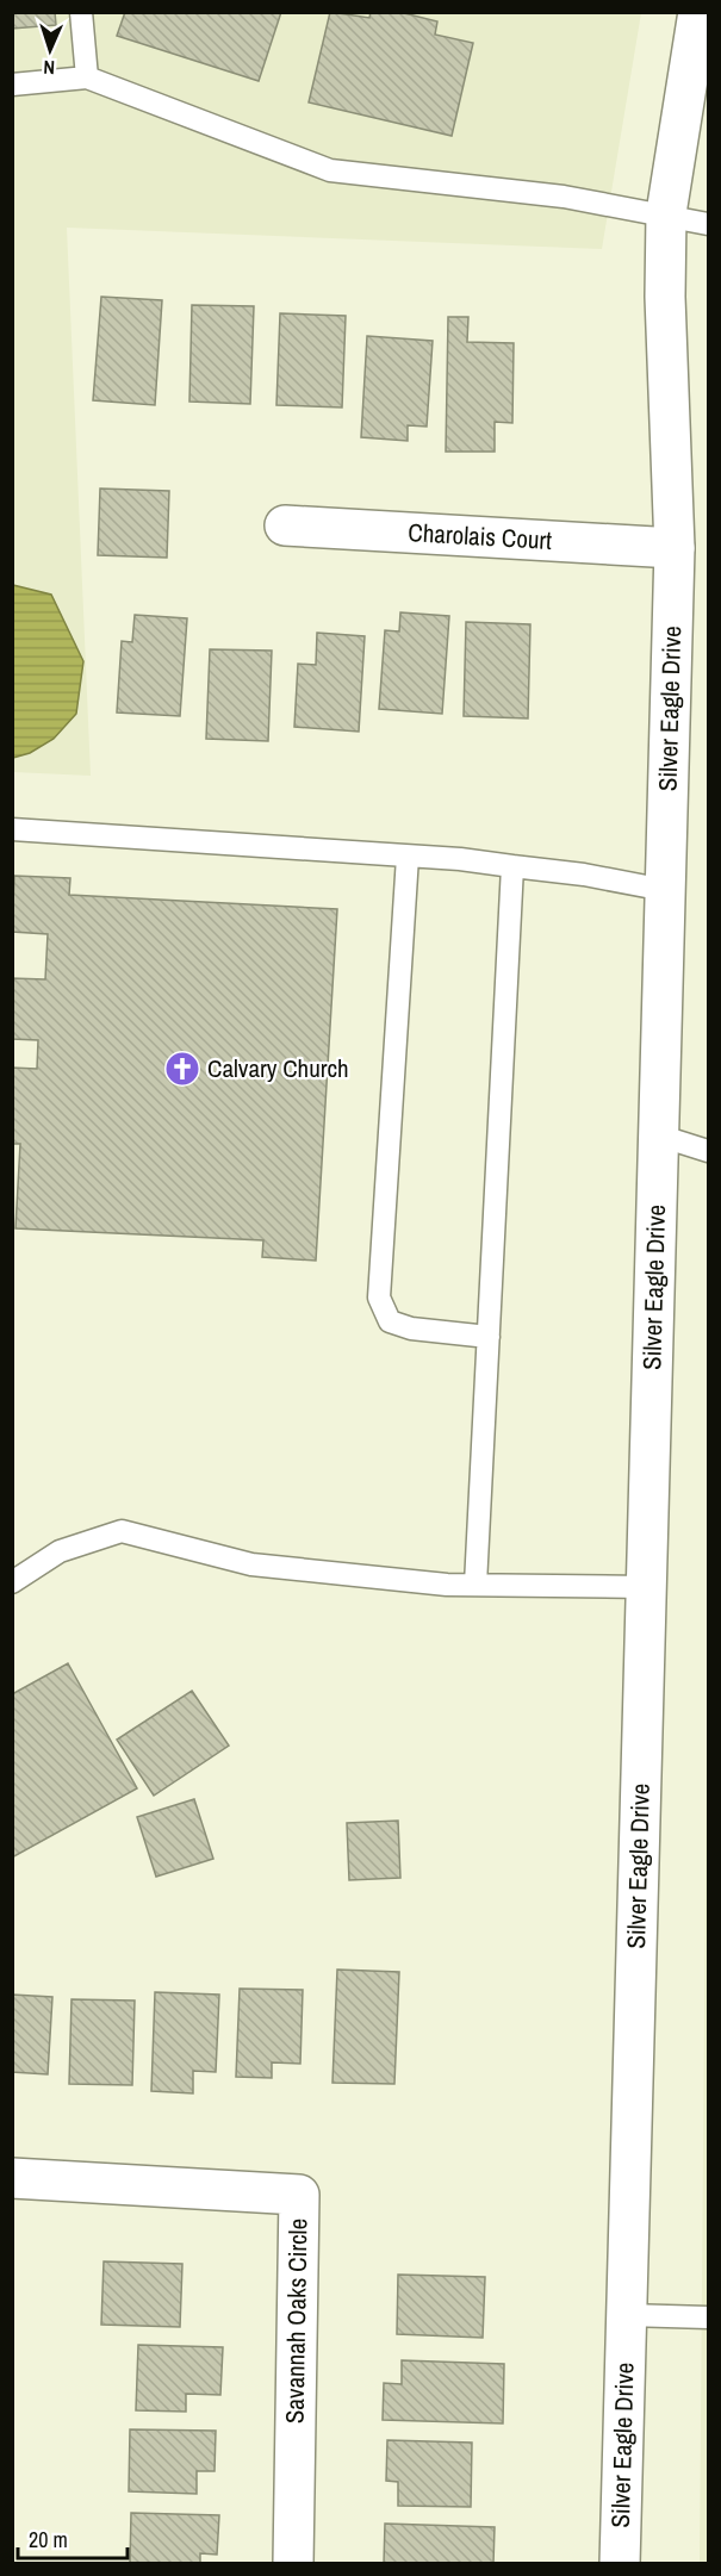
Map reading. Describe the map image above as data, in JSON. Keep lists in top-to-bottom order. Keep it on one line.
{"streets":{"street":["Charolais Court","Silver Eagle Drive","Savannah Oaks Circle"]},"crossings":[["Charolais Court","Silver Eagle Drive"]],"places":{"church":["Calvary Church"]},"scale_bar":"20 m","north":"bottom"}
